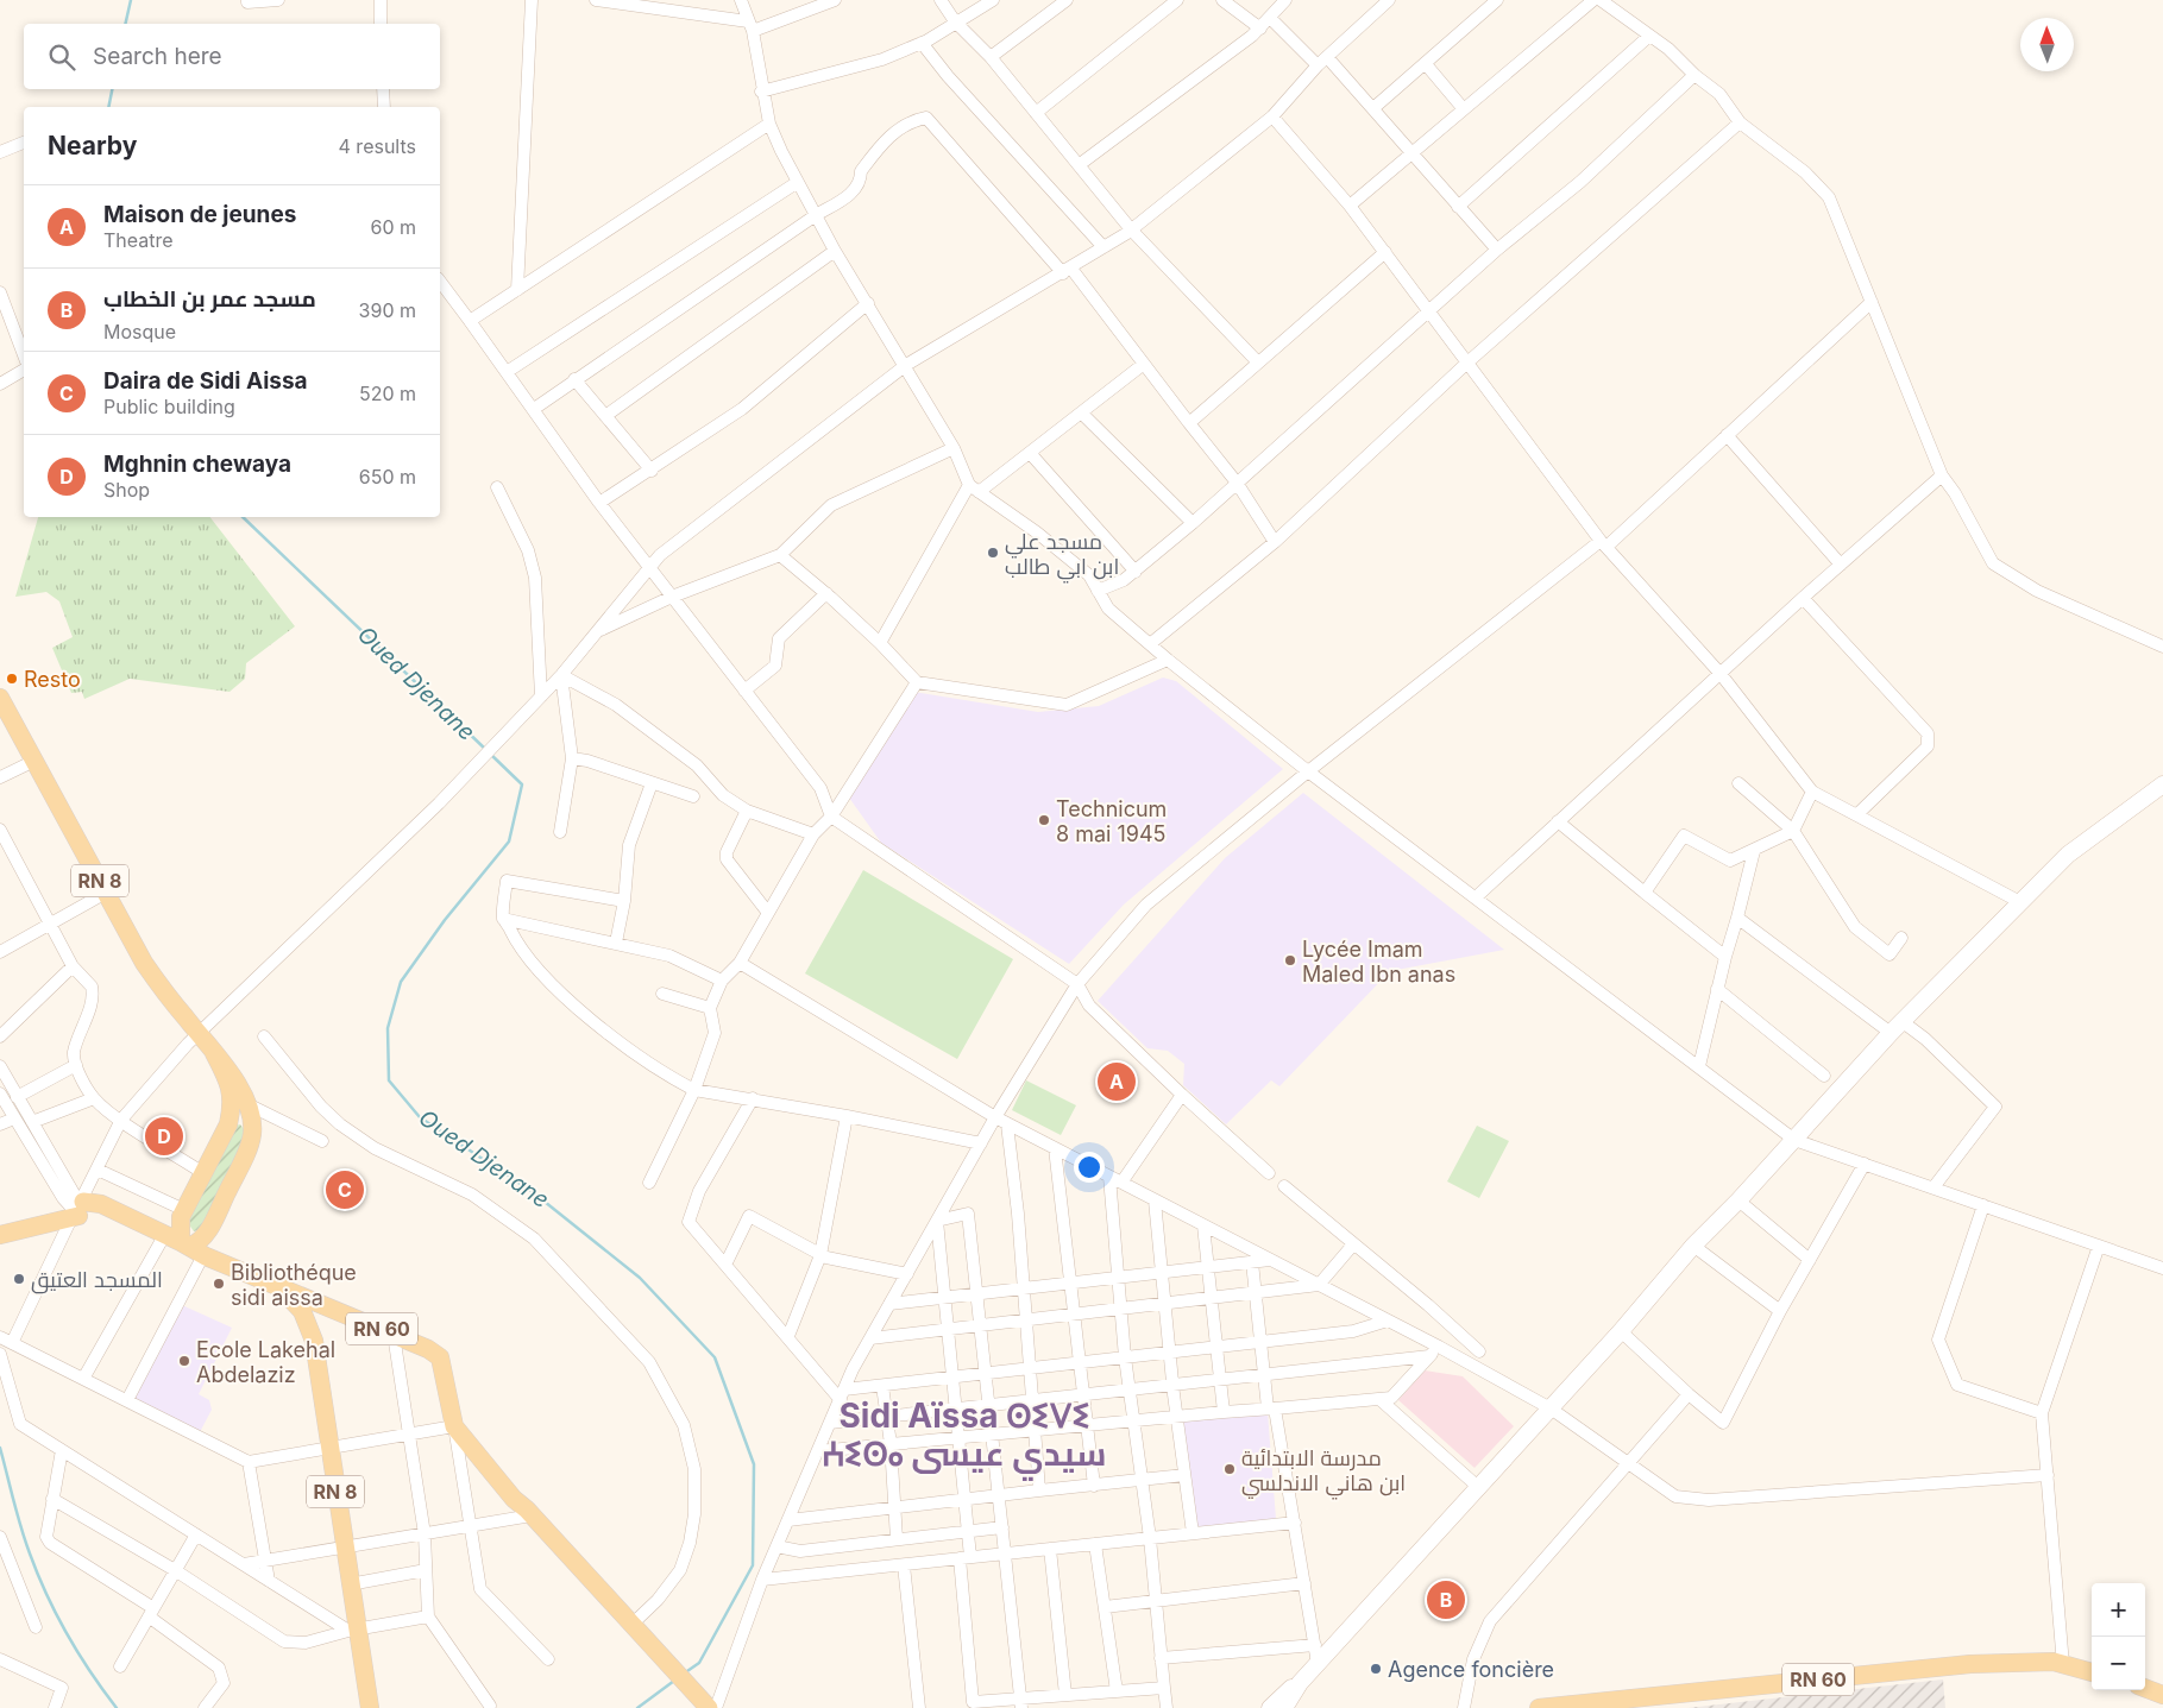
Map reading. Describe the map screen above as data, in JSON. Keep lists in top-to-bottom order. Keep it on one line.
{"streets":{"main road":["RN 8","RN 60"]},"crossings":[["RN 8","RN 60"]],"districts":["Sidi Aïssa ⵙⵉⴸⵉ ⵄⵉⵙⴰ سيدي عيسى"],"water":["Oued Djenane"],"places":["مسجد علي ابن ابي طالب","Resto","Technicum 8 mai 1945","Lycée Imam Maled Ibn anas","المسجد العتيق","Bibliothéque sidi aissa","Ecole Lakehal Abdelaziz","مدرسة الابتدائية ابن هاني الاندلسي","Agence foncière"],"north":"top","page":{"search":"Search here","heading":["Nearby","4 results"],"list":[{"mark":"A","name":"Maison de jeunes","note":"Theatre","value":"60 m"},{"mark":"B","name":"مسجد عمر بن الخطاب","note":"Mosque","value":"390 m"},{"mark":"C","name":"Daira de Sidi Aissa","note":"Public building","value":"520 m"},{"mark":"D","name":"Mghnin chewaya","note":"Shop","value":"650 m"}],"pins":["A","D","C","B"],"map_buttons":["+","−"]}}
